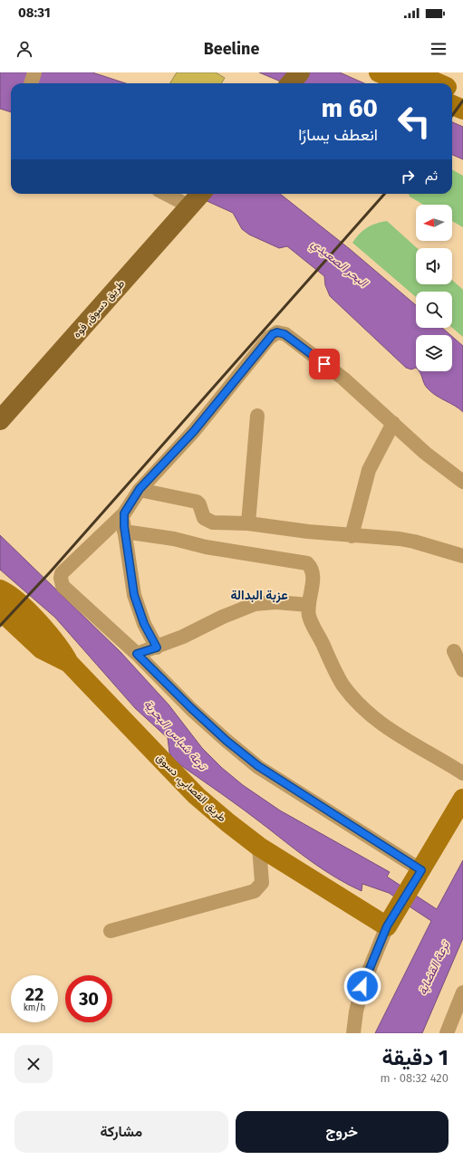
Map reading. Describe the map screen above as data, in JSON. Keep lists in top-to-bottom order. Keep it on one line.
{"streets":{"main road":["طريق دسوق, فوه","طريق القصابي, دسوق"]},"districts":["عزبة البدالة"],"water":["البحر الصعيدي","ترعة شباس البحرية","ترعة القضابة"],"north":"left","page":{"status":"08:31","header":"Beeline","turn":["60 m","انعطف يسارًا"],"then":"ثم","speed":"22 km/h","limit":"30","heading":["1 دقيقة","420 m · 08:32"],"buttons":["خروج","مشاركة"]}}
